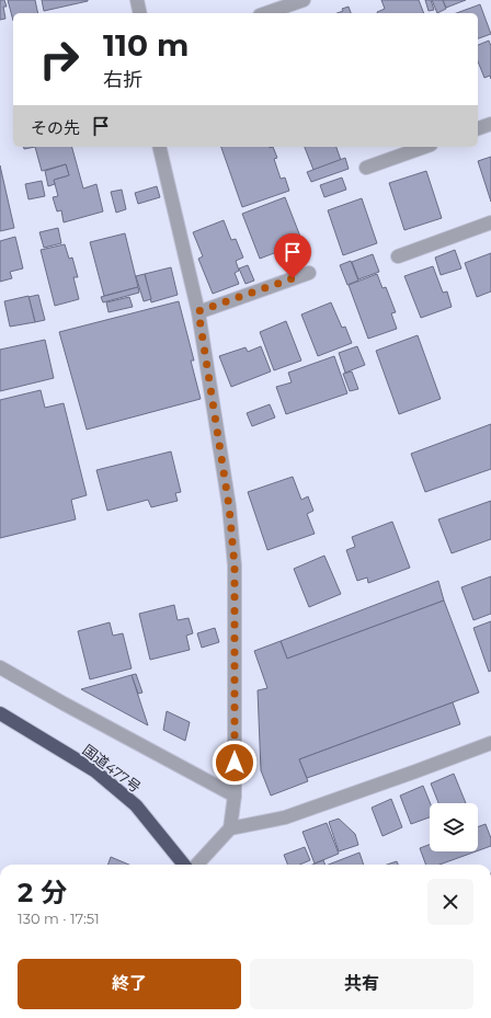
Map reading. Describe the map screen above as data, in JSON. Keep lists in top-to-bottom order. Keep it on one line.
{"streets":{"highway":["国道477号"]},"page":{"turn":["110 m","右折"],"then":"その先","heading":["2 分","130 m · 17:51"],"buttons":["終了","共有"]}}
